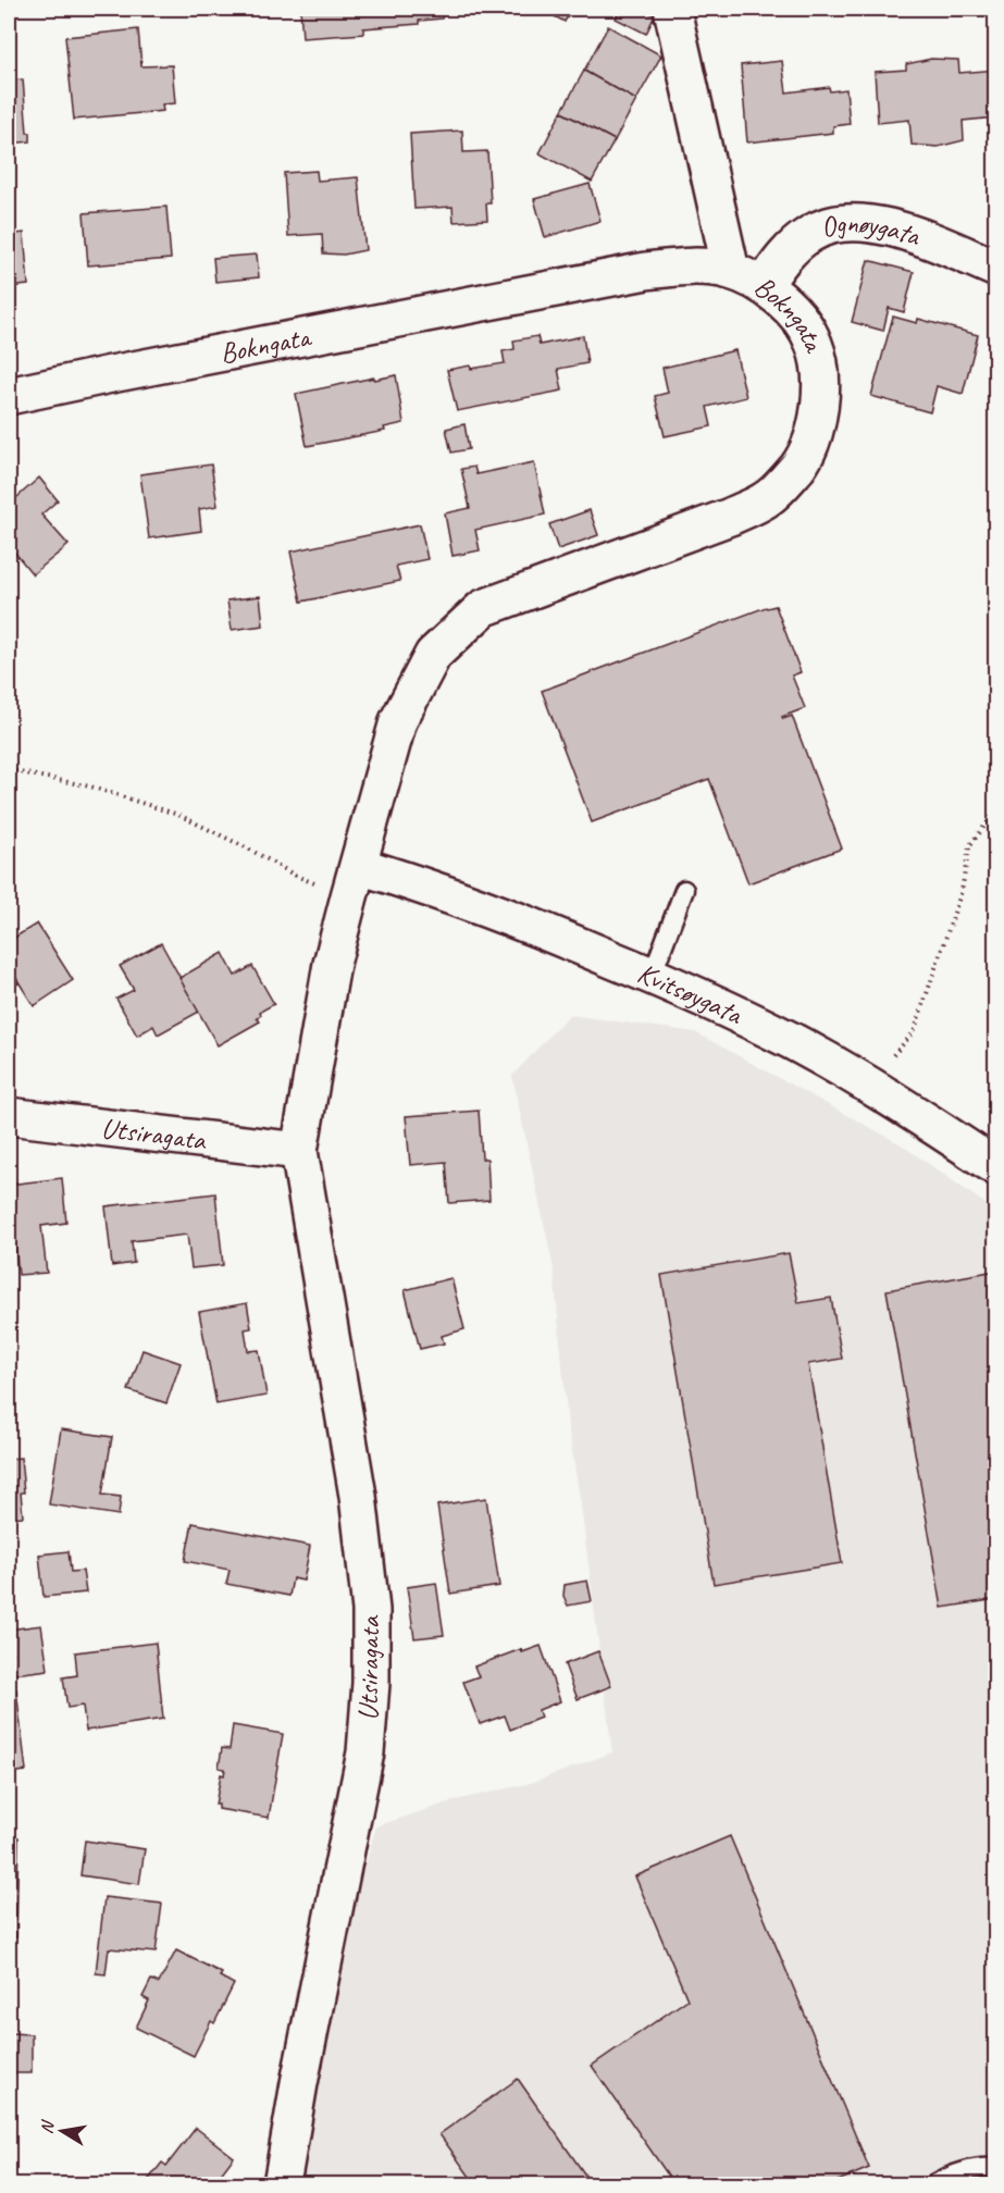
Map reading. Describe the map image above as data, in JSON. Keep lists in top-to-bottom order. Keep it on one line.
{"streets":{"street":["Ognøygata","Bokngata","Kvitsøygata","Utsiragata"]},"crossings":[["Ognøygata","Bokngata"],["Bokngata","Kvitsøygata"],["Bokngata","Utsiragata"],["Kvitsøygata","Utsiragata"]],"north":"left"}
